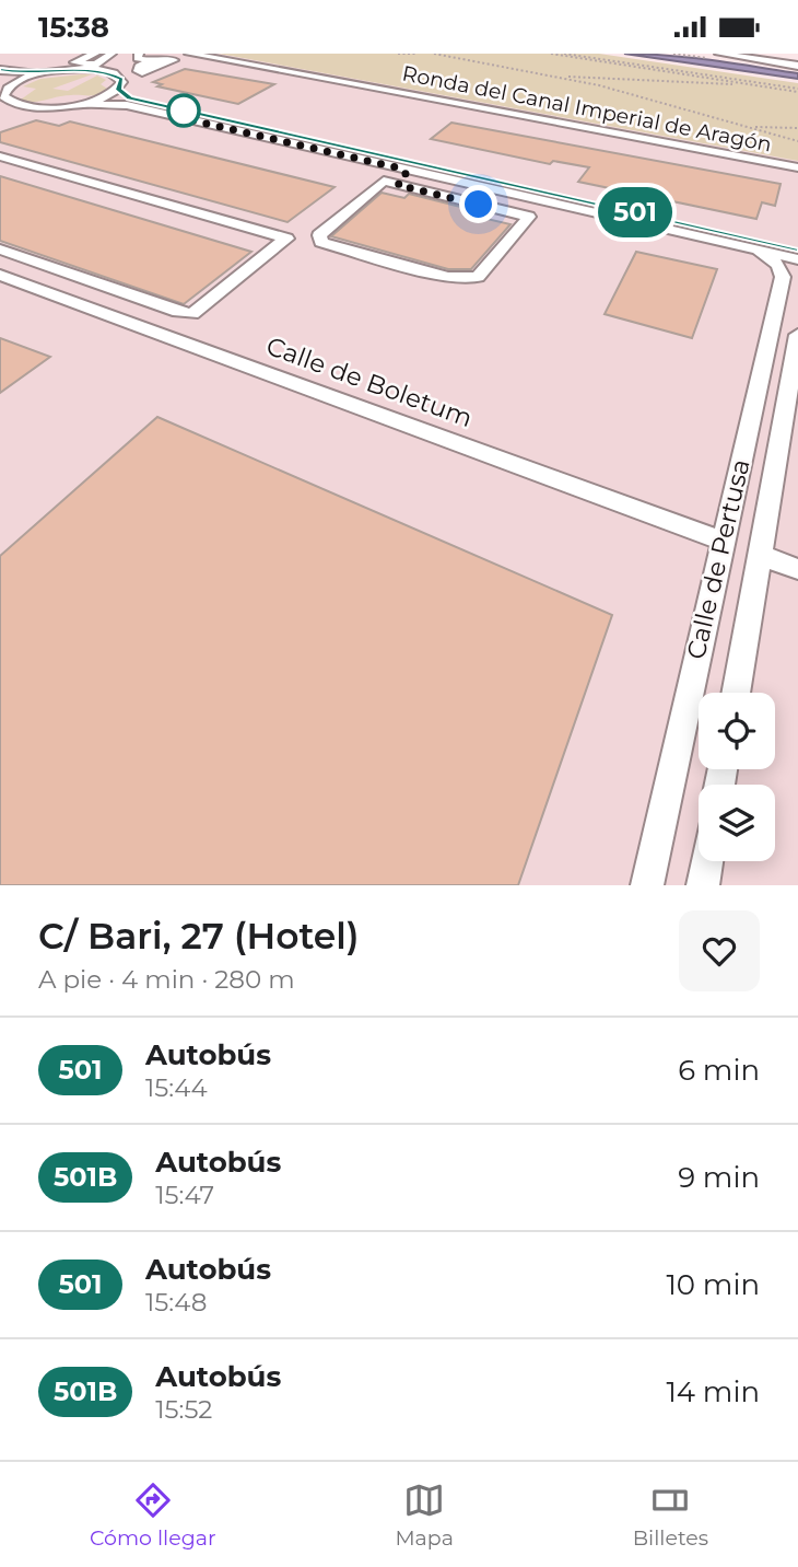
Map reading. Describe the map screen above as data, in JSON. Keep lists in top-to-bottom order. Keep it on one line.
{"streets":{"street":["Ronda del Canal Imperial de Aragón","Calle de Boletum","Calle de Pertusa"]},"crossings":[["Calle de Boletum","Calle de Pertusa"]],"lines":["bus line 501"],"page":{"status":"15:38","on_map":"501","heading":["C/ Bari, 27 (Hotel)","A pie · 4 min · 280 m"],"list":[{"mark":"501","name":"Autobús","note":"15:44","value":"6 min"},{"mark":"501B","name":"Autobús","note":"15:47","value":"9 min"},{"mark":"501","name":"Autobús","note":"15:48","value":"10 min"},{"mark":"501B","name":"Autobús","note":"15:52","value":"14 min"}],"tabs":["Cómo llegar","Mapa","Billetes"]}}
